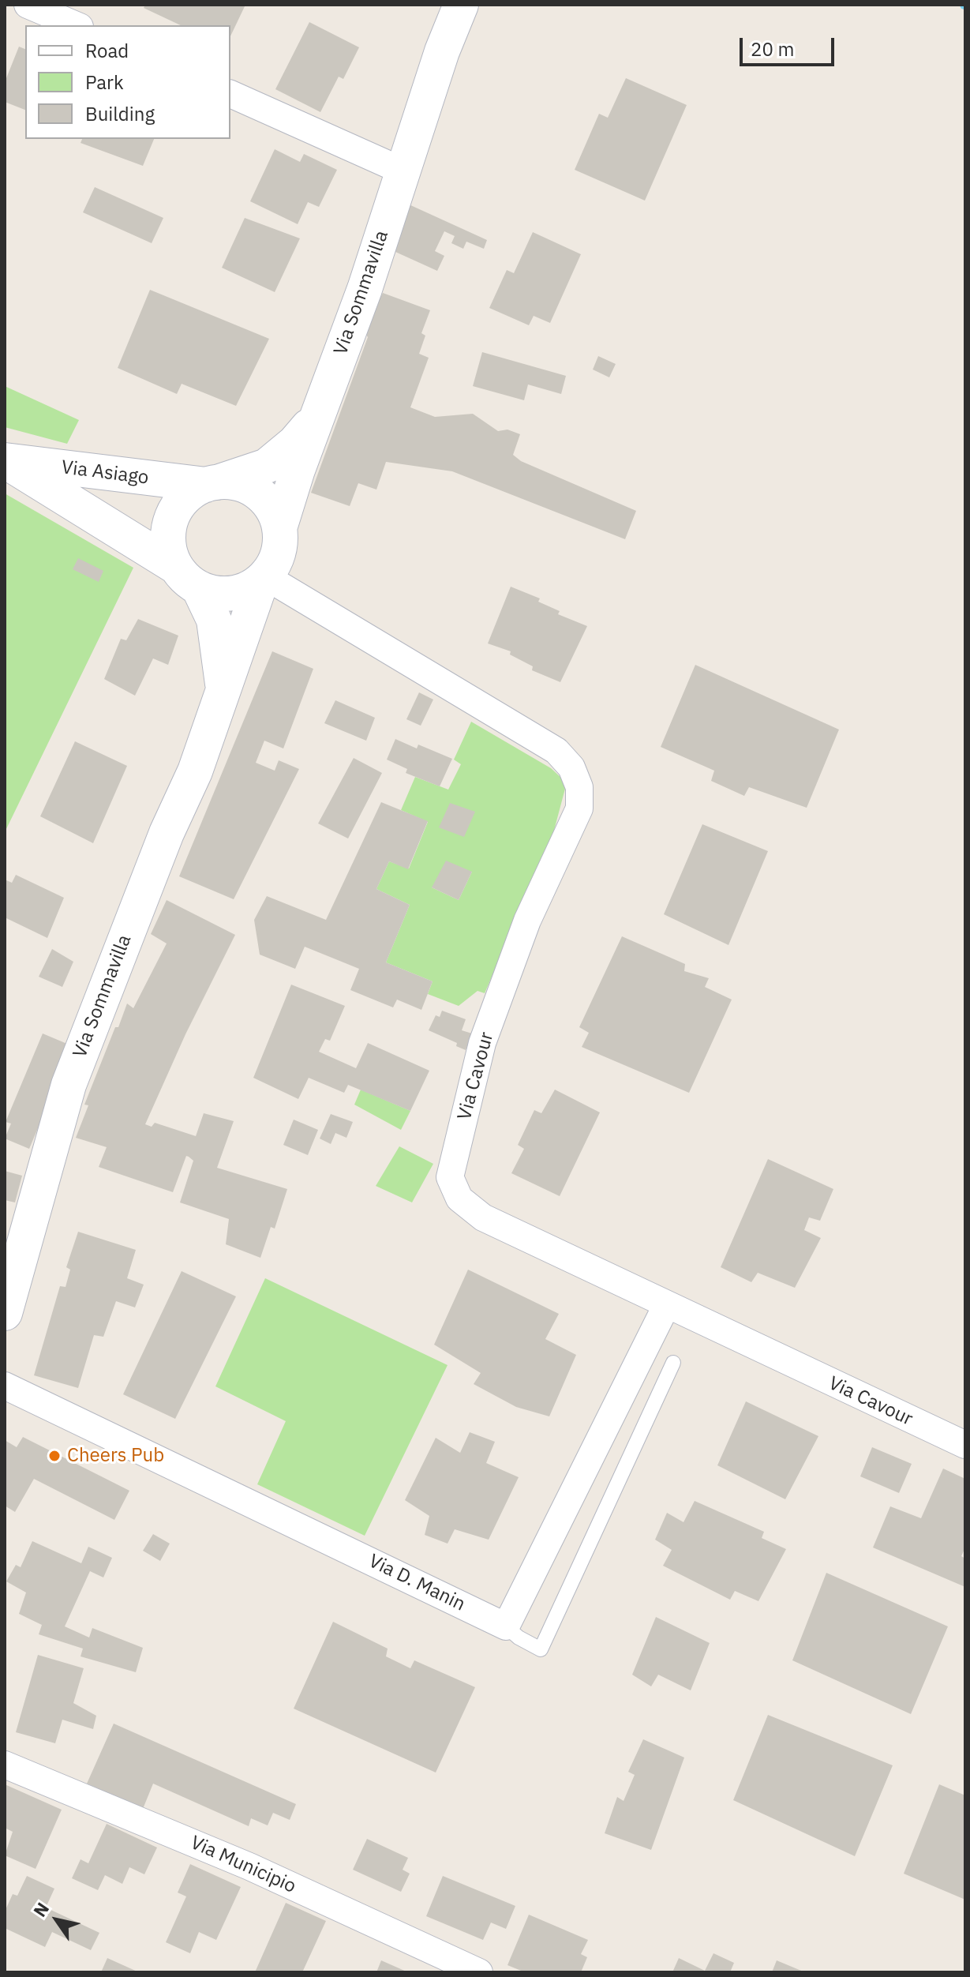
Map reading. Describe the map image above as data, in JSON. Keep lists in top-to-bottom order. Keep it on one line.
{"streets":{"main road":["Via Sommavilla","Via Asiago"],"street":["Via Cavour","Via D. Manin","Via Municipio"]},"crossings":[["Via Sommavilla","Via Asiago"],["Via Sommavilla","Via Cavour"],["Via Asiago","Via Cavour"]],"places":["Cheers Pub"],"legend":["Road","Park","Building"],"scale_bar":"20 m","north":"top left"}
